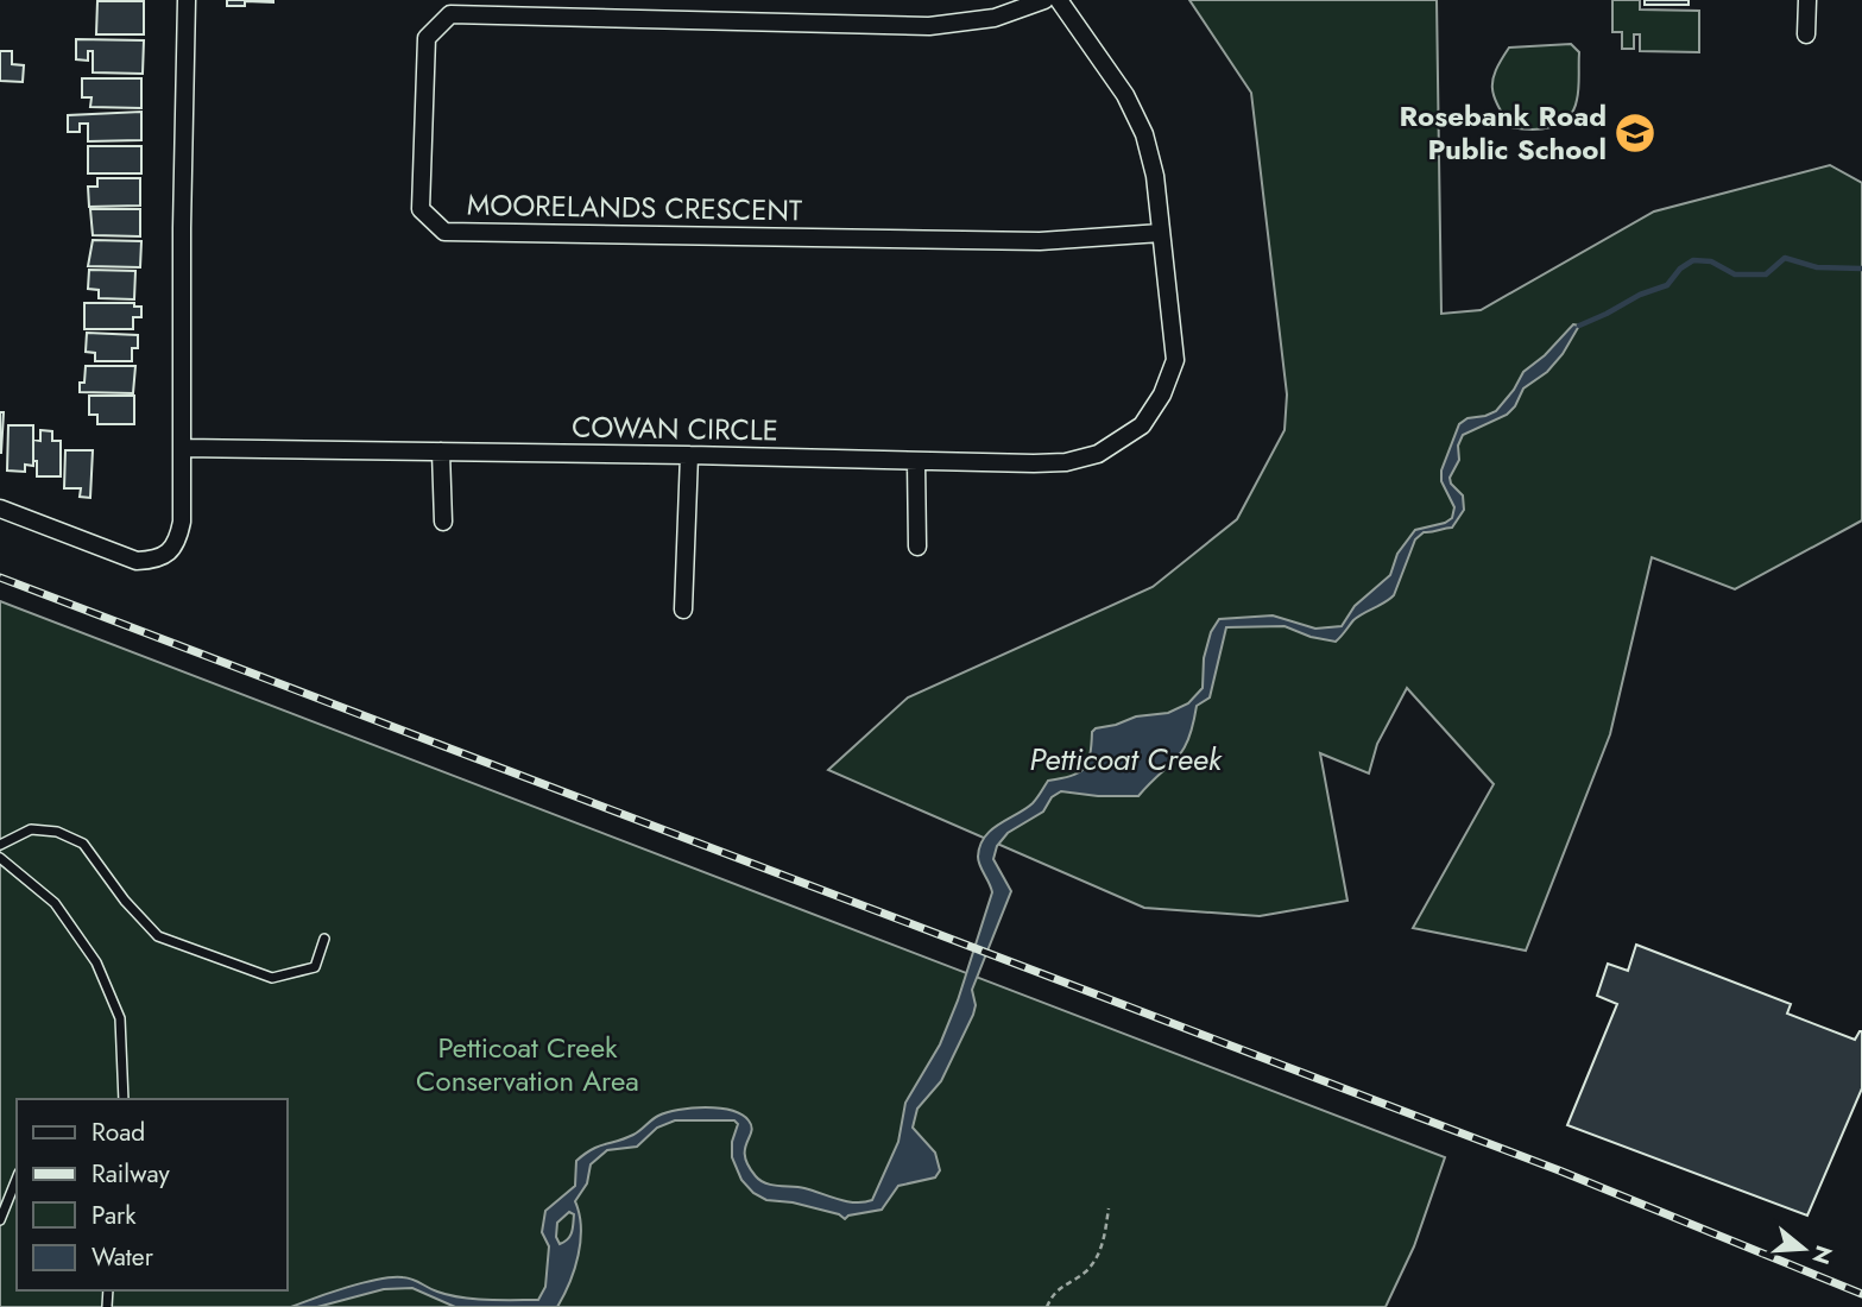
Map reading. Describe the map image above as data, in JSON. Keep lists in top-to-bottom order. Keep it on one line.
{"streets":{"street":["MOORELANDS CRESCENT","COWAN CIRCLE"]},"crossings":[["MOORELANDS CRESCENT","COWAN CIRCLE"]],"water":["Petticoat Creek"],"parks":["Petticoat Creek Conservation Area"],"places":{"school or university":["Rosebank Road Public School"]},"legend":["Road","Railway","Park","Water"],"north":"right"}
